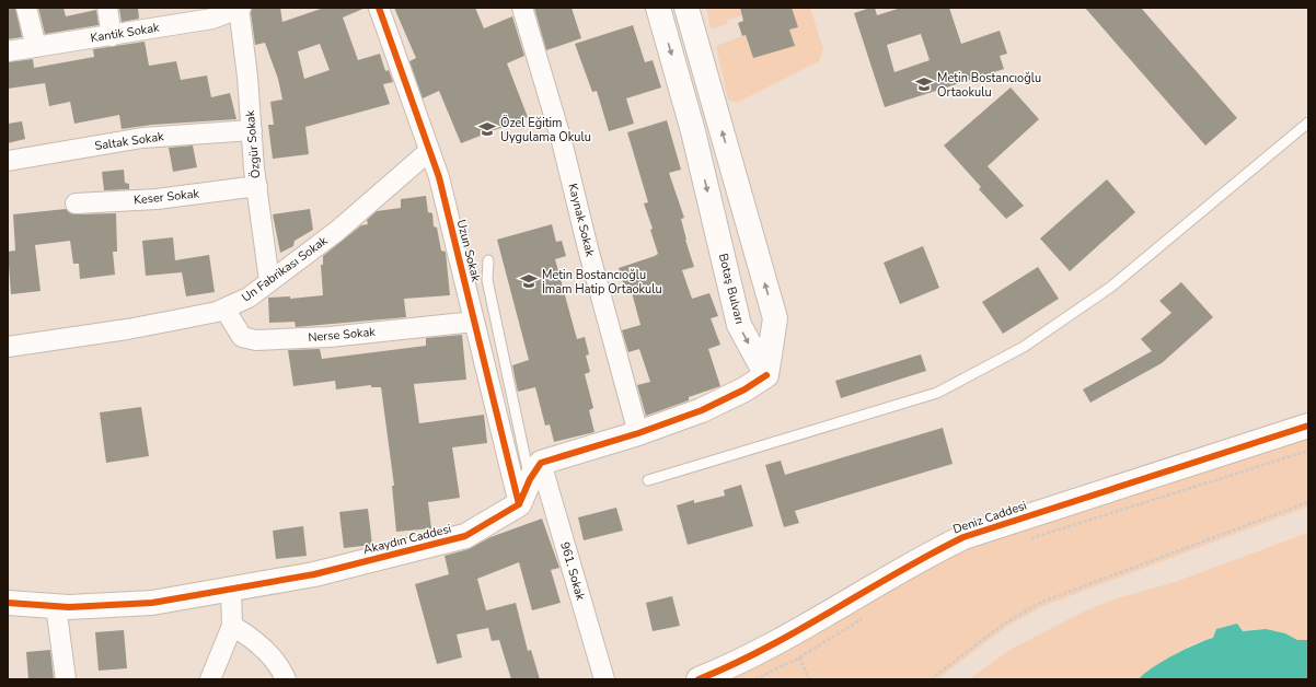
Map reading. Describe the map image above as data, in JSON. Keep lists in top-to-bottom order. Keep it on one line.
{"streets":{"street":["Kantik Sokak","Saltak Sokak","Özgür Sokak","Keser Sokak","Kaynak Sokak","Uzun Sokak","Un Fabrikası Sokak","Botaş Bulvarı","Nerse Sokak","Deniz Caddesi","Akaydın Caddesi","961. Sokak"]},"crossings":[["Kantik Sokak","Özgür Sokak"],["Saltak Sokak","Özgür Sokak"],["Özgür Sokak","Keser Sokak"],["Özgür Sokak","Un Fabrikası Sokak"],["Uzun Sokak","Un Fabrikası Sokak"],["Uzun Sokak","Nerse Sokak"],["Uzun Sokak","Akaydın Caddesi"],["Un Fabrikası Sokak","Nerse Sokak"]],"places":{"school or university":["Metin Bostancıoğlu Ortaokulu","Özel Eğitim Uygulama Okulu","Metin Bostancıoğlu İmam Hatip Ortaokulu"]}}
